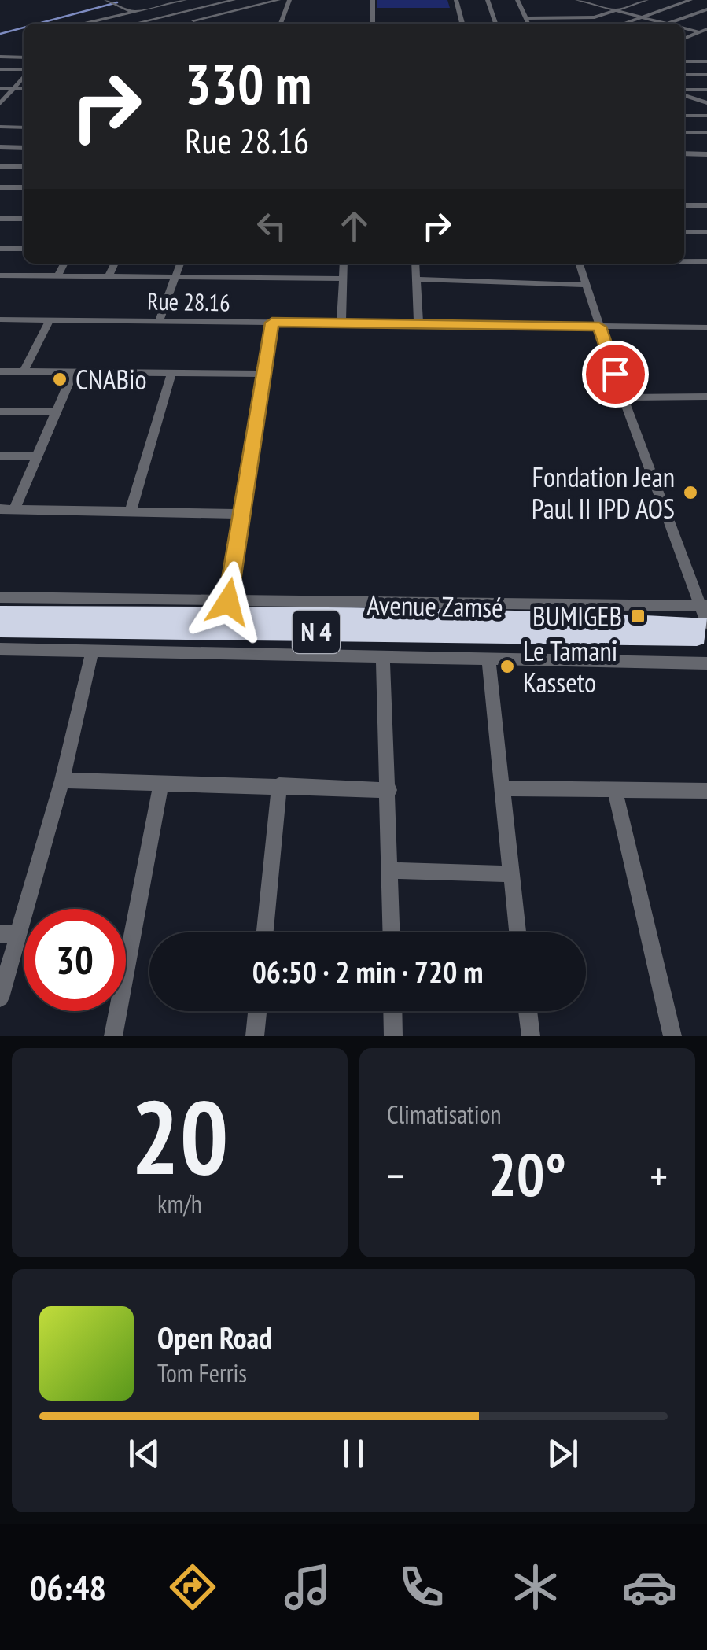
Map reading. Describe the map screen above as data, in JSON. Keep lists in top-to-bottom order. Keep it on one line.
{"streets":{"highway":["Avenue Zamsé","N 4"],"street":["Rue 28.16"]},"crossings":[["Avenue Zamsé","N 4"]],"places":{"other":["CNABio","Fondation Jean Paul II IPD AOS","Le Tamani Kasseto"],"transit":["BUMIGEB"]},"page":{"turn":["330 m","Rue 28.16"],"limit":"30","trip":"06:50 · 2 min · 720 m","tile":[["20","km/h"],"Climatisation"],"heat":["−","20°","+"],"song":["Open Road","Tom Ferris"],"tabs":"06:48"}}
